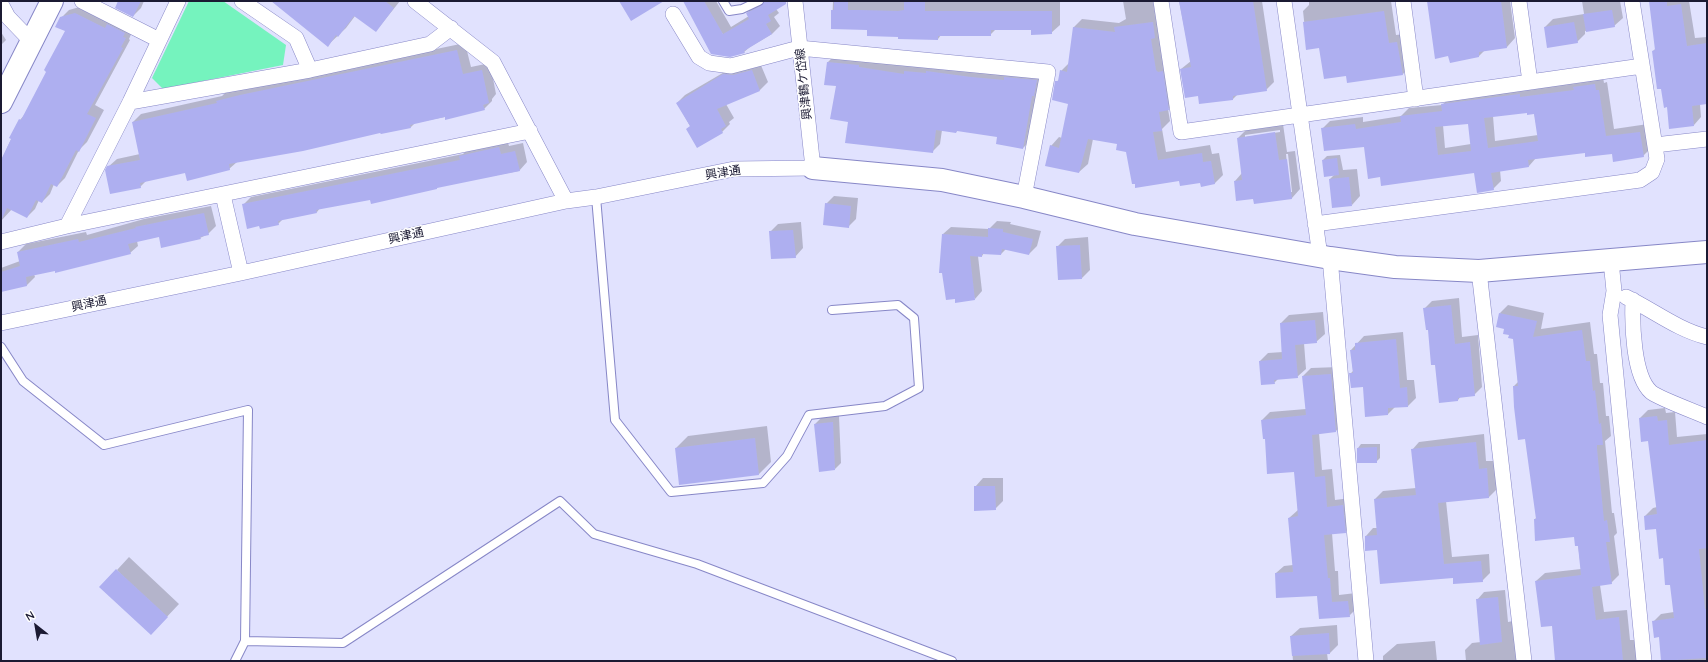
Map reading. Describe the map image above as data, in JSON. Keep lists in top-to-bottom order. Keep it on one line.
{"streets":{"street":["興津鶴ケ岱線","興津通"]},"crossings":[["興津鶴ケ岱線","興津通"]],"north":"top left"}
